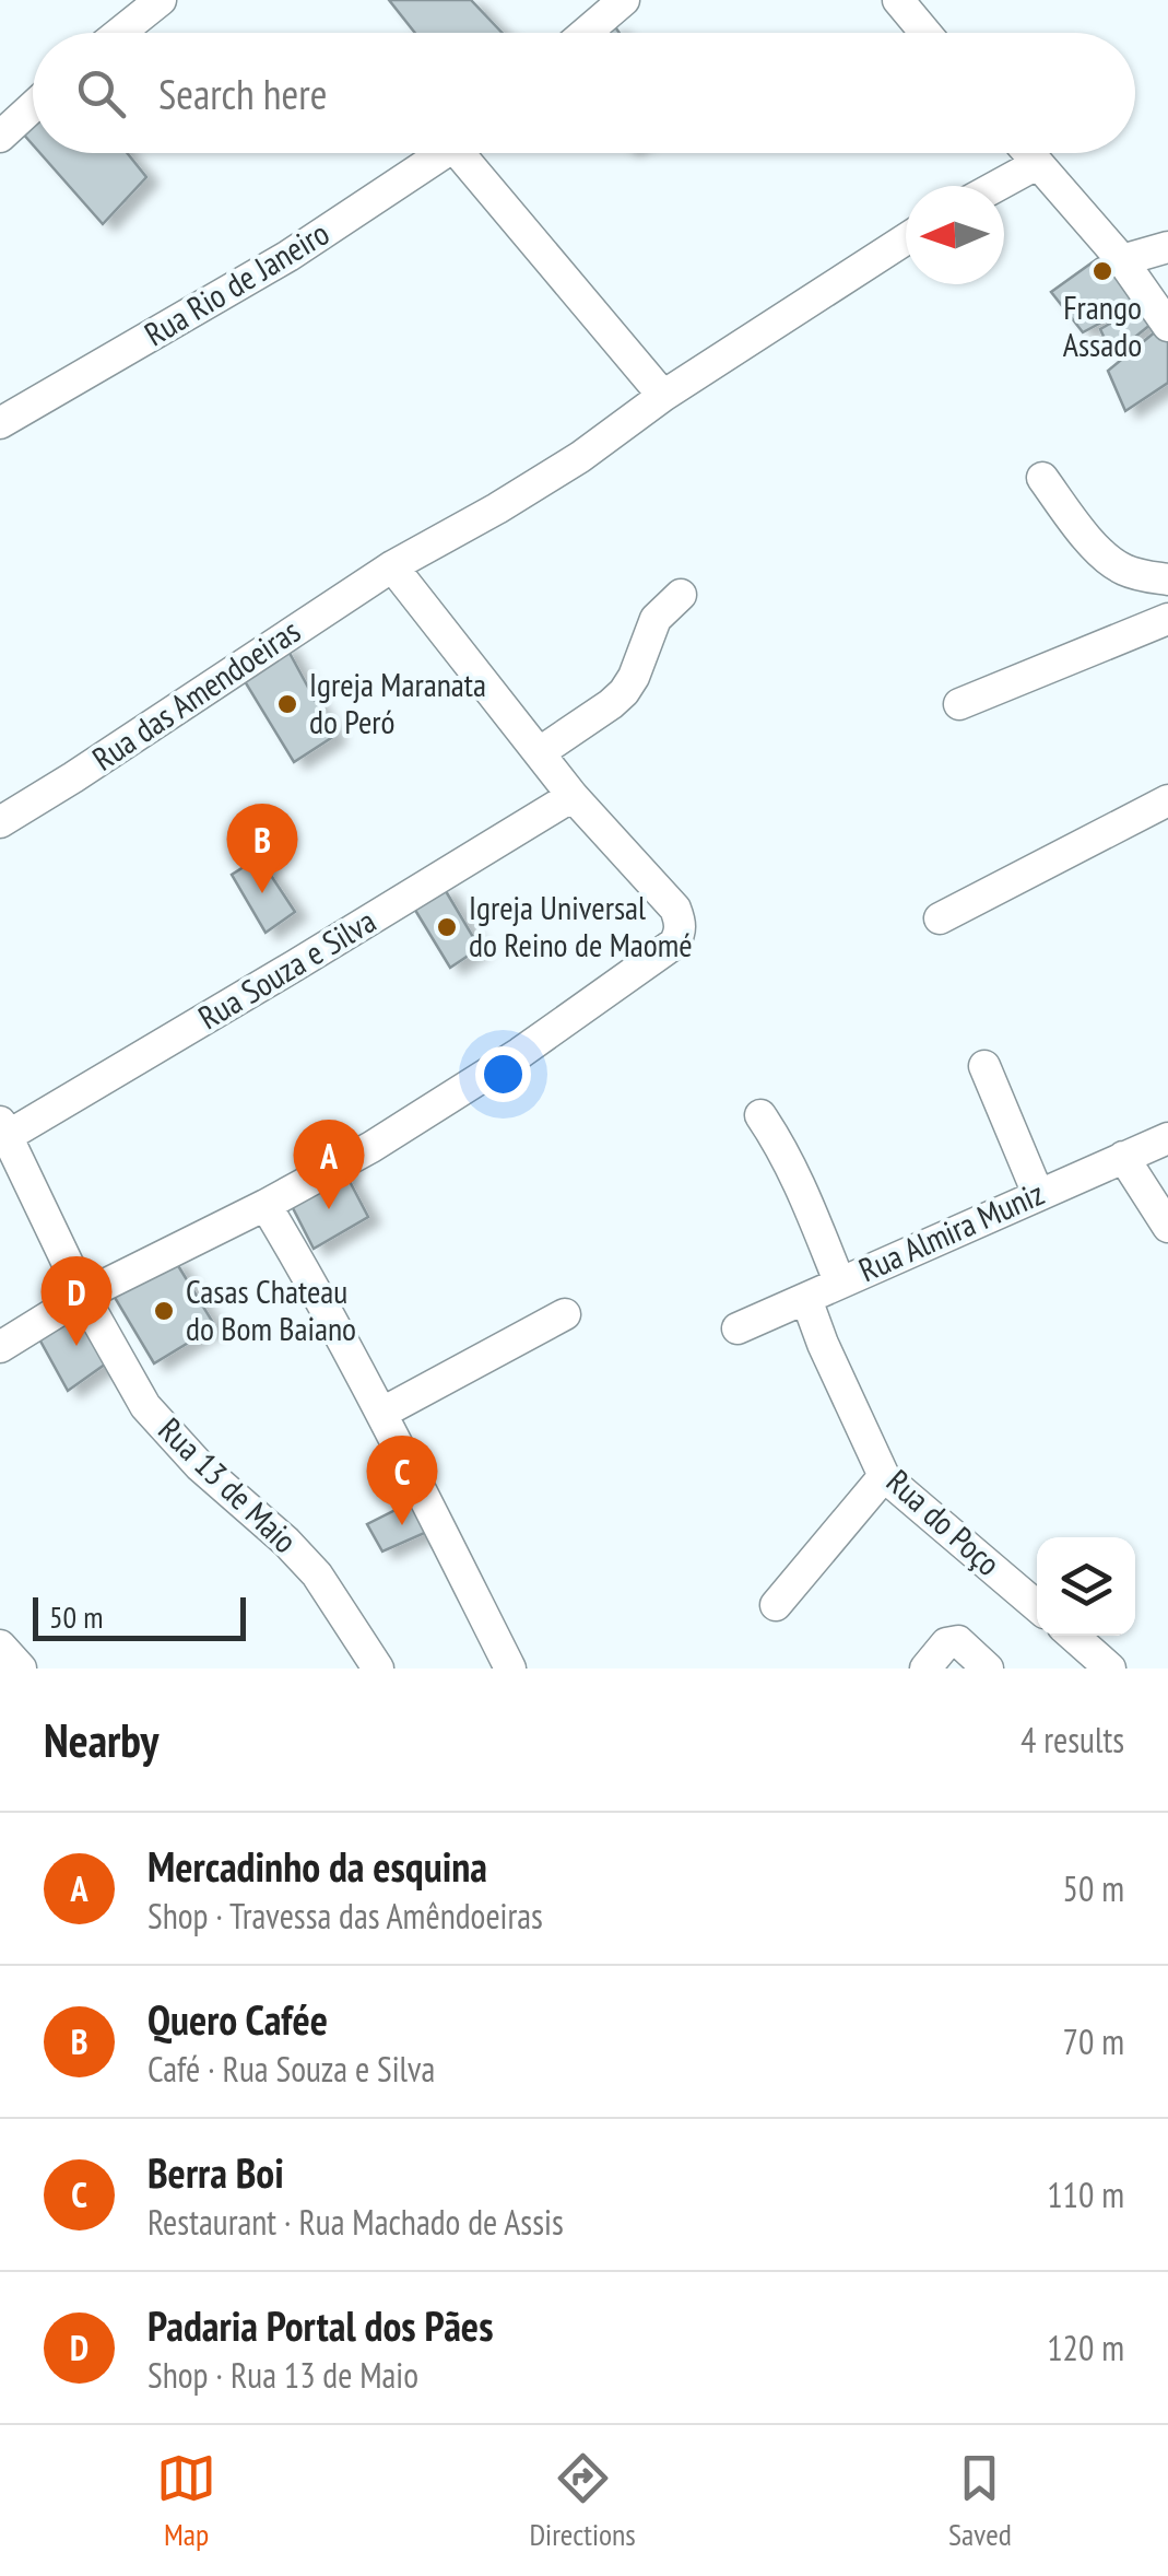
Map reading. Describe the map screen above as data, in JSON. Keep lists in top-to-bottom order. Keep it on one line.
{"streets":{"street":["Rua Rio de Janeiro","Rua das Amendoeiras","Rua Souza e Silva","Rua Almira Muniz","Rua 13 de Maio","Rua do Poço"]},"crossings":[["Rua Souza e Silva","Rua 13 de Maio"],["Rua Almira Muniz","Rua do Poço"]],"places":["Frango Assado","Igreja Maranata do Peró","Igreja Universal do Reino de Maomé","Casas Chateau do Bom Baiano"],"scale_bar":"50 m","north":"left","page":{"search":"Search here","pins":["B","A","D","C"],"scale":"50 m","heading":["Nearby","4 results"],"list":[{"mark":"A","name":"Mercadinho da esquina","note":"Shop · Travessa das Amêndoeiras","value":"50 m"},{"mark":"B","name":"Quero Cafée","note":"Café · Rua Souza e Silva","value":"70 m"},{"mark":"C","name":"Berra Boi","note":"Restaurant · Rua Machado de Assis","value":"110 m"},{"mark":"D","name":"Padaria Portal dos Pães","note":"Shop · Rua 13 de Maio","value":"120 m"}],"nav":["Map","Directions","Saved"]}}
